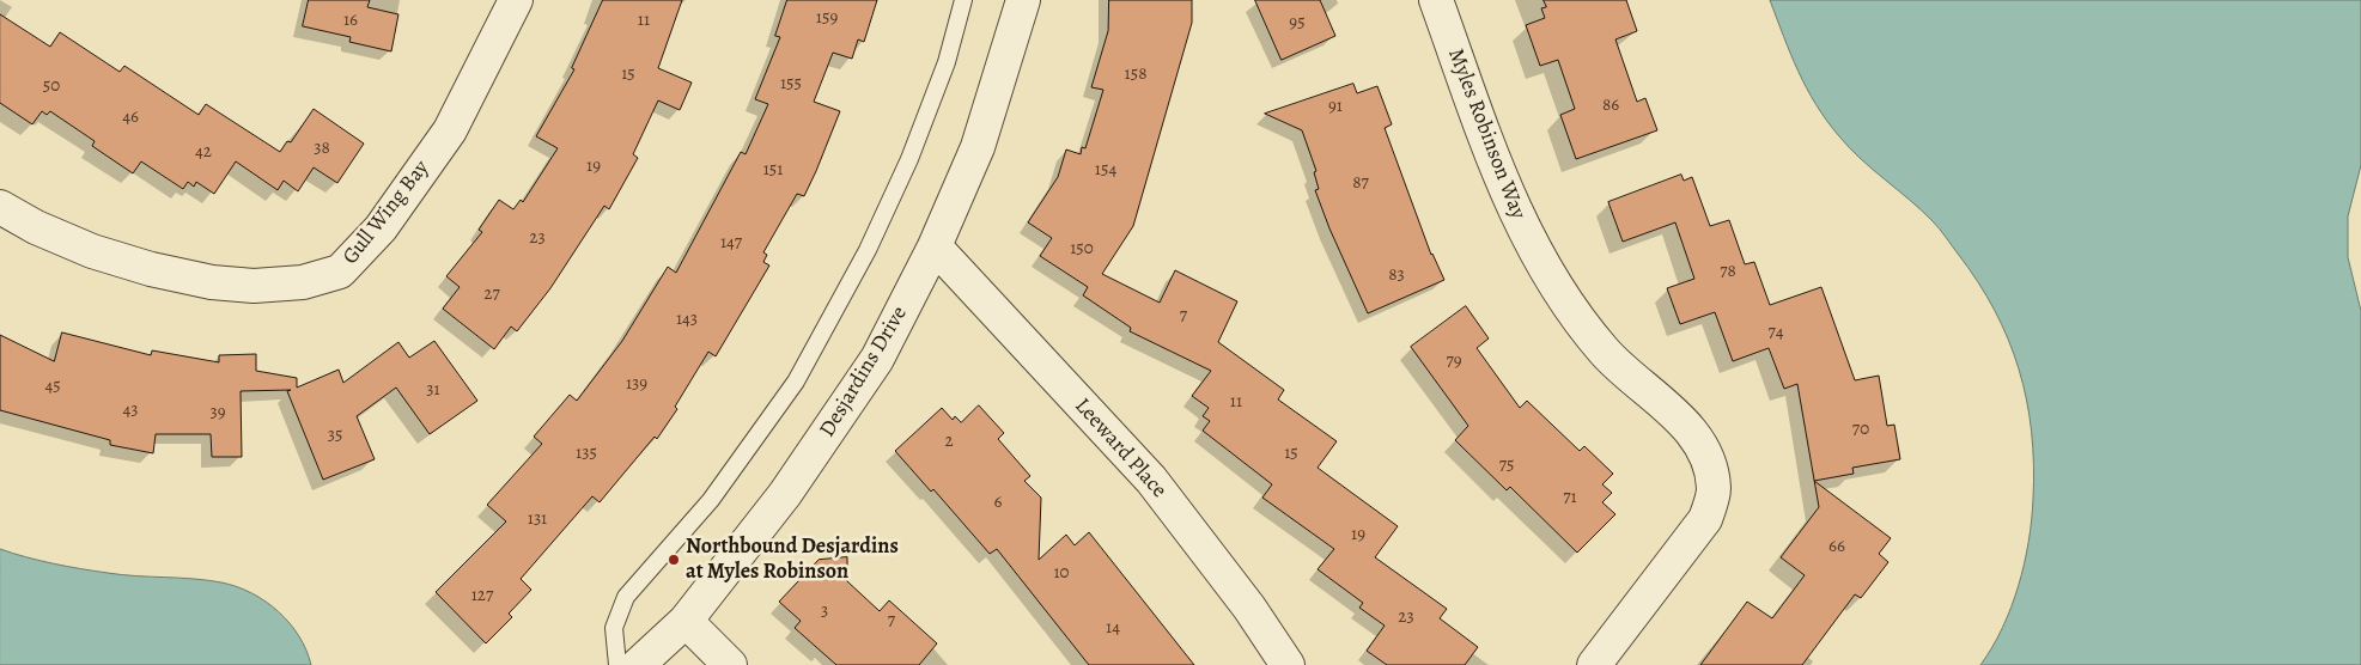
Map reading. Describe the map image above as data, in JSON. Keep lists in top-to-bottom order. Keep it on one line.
{"streets":{"street":["Myles Robinson Way","Gull Wing Bay","Desjardins Drive","Leeward Place"]},"crossings":[["Desjardins Drive","Leeward Place"]],"places":["Northbound Desjardins at Myles Robinson"],"house_numbers":["159","16","11","95","15","158","155","50","86","91","46","38","42","19","151","154","87","23","147","150","78","83","27","7","143","74","79","139","45","31","11","43","39","70","35","2","135","15","75","71","6","131","19","66","10","127","3","23","7","14"]}
